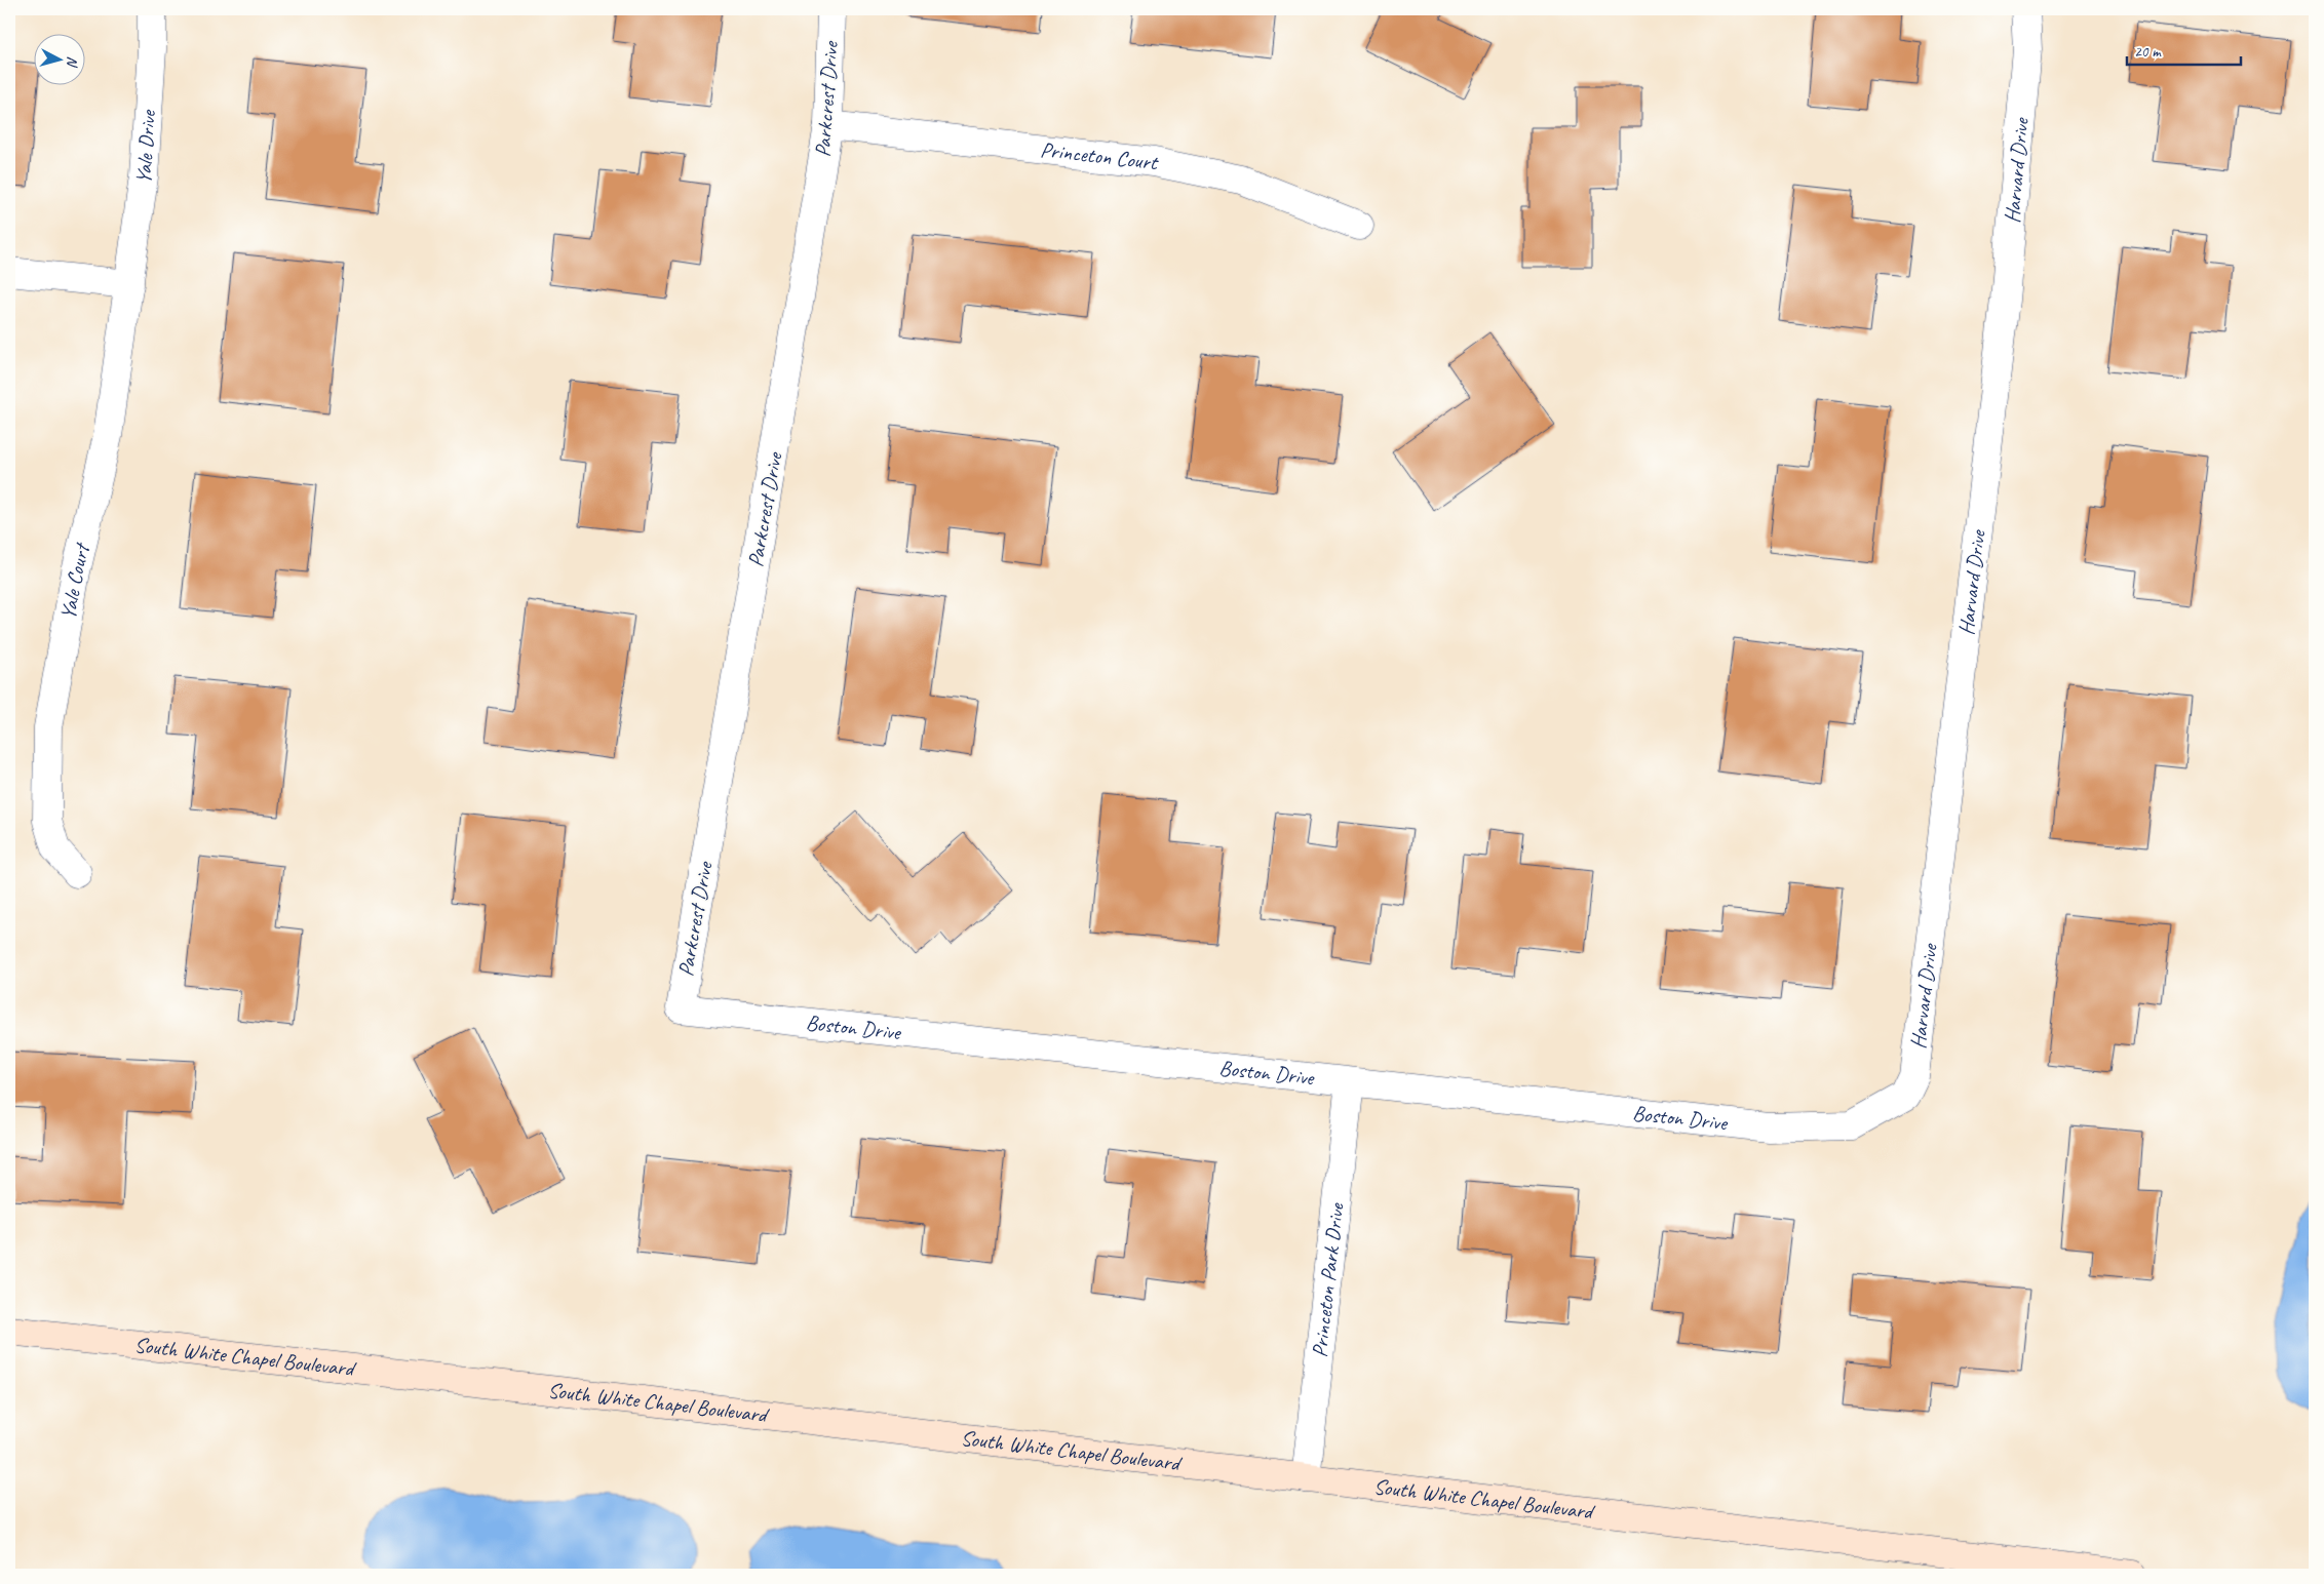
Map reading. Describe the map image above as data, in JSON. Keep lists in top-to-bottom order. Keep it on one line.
{"streets":{"main road":["South White Chapel Boulevard"],"street":["Parkcrest Drive","Yale Drive","Princeton Court","Harvard Drive","Yale Court","Boston Drive","Princeton Park Drive"]},"crossings":[["Parkcrest Drive","Princeton Court"],["Parkcrest Drive","Boston Drive"],["Yale Drive","Yale Court"],["Harvard Drive","Boston Drive"],["Boston Drive","Princeton Park Drive"],["Princeton Park Drive","South White Chapel Boulevard"]],"scale_bar":"20 m","north":"right"}
